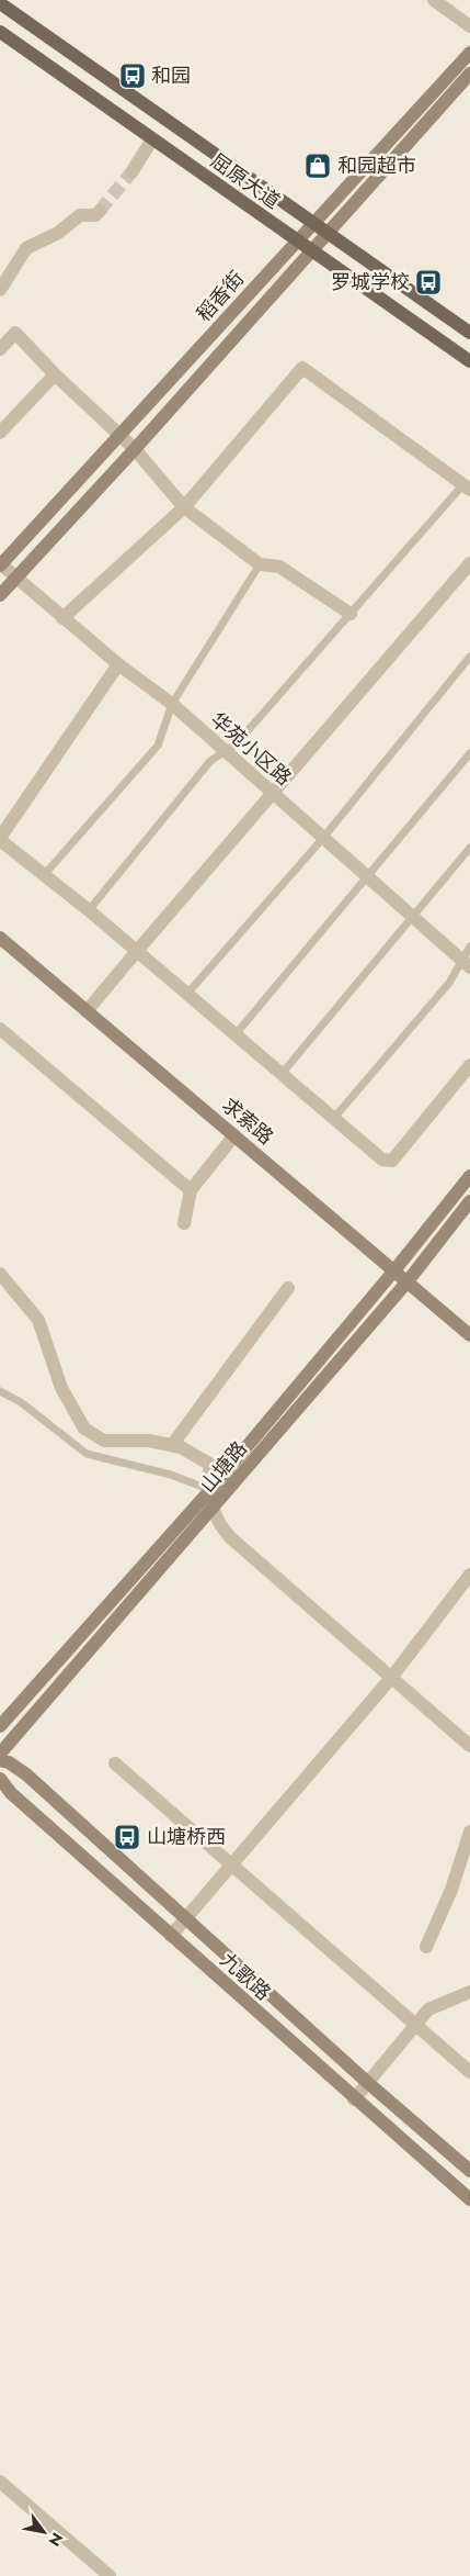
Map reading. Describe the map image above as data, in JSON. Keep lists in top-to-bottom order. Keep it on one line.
{"streets":{"main road":["屈原大道"],"street":["稻香街","华苑小区路","求索路","山塘路","九歌路"]},"crossings":[["屈原大道","稻香街"],["稻香街","华苑小区路"],["求索路","山塘路"]],"places":{"bus stop":["和园","罗城学校","山塘桥西"],"shop":["和园超市"]},"north":"bottom right"}
